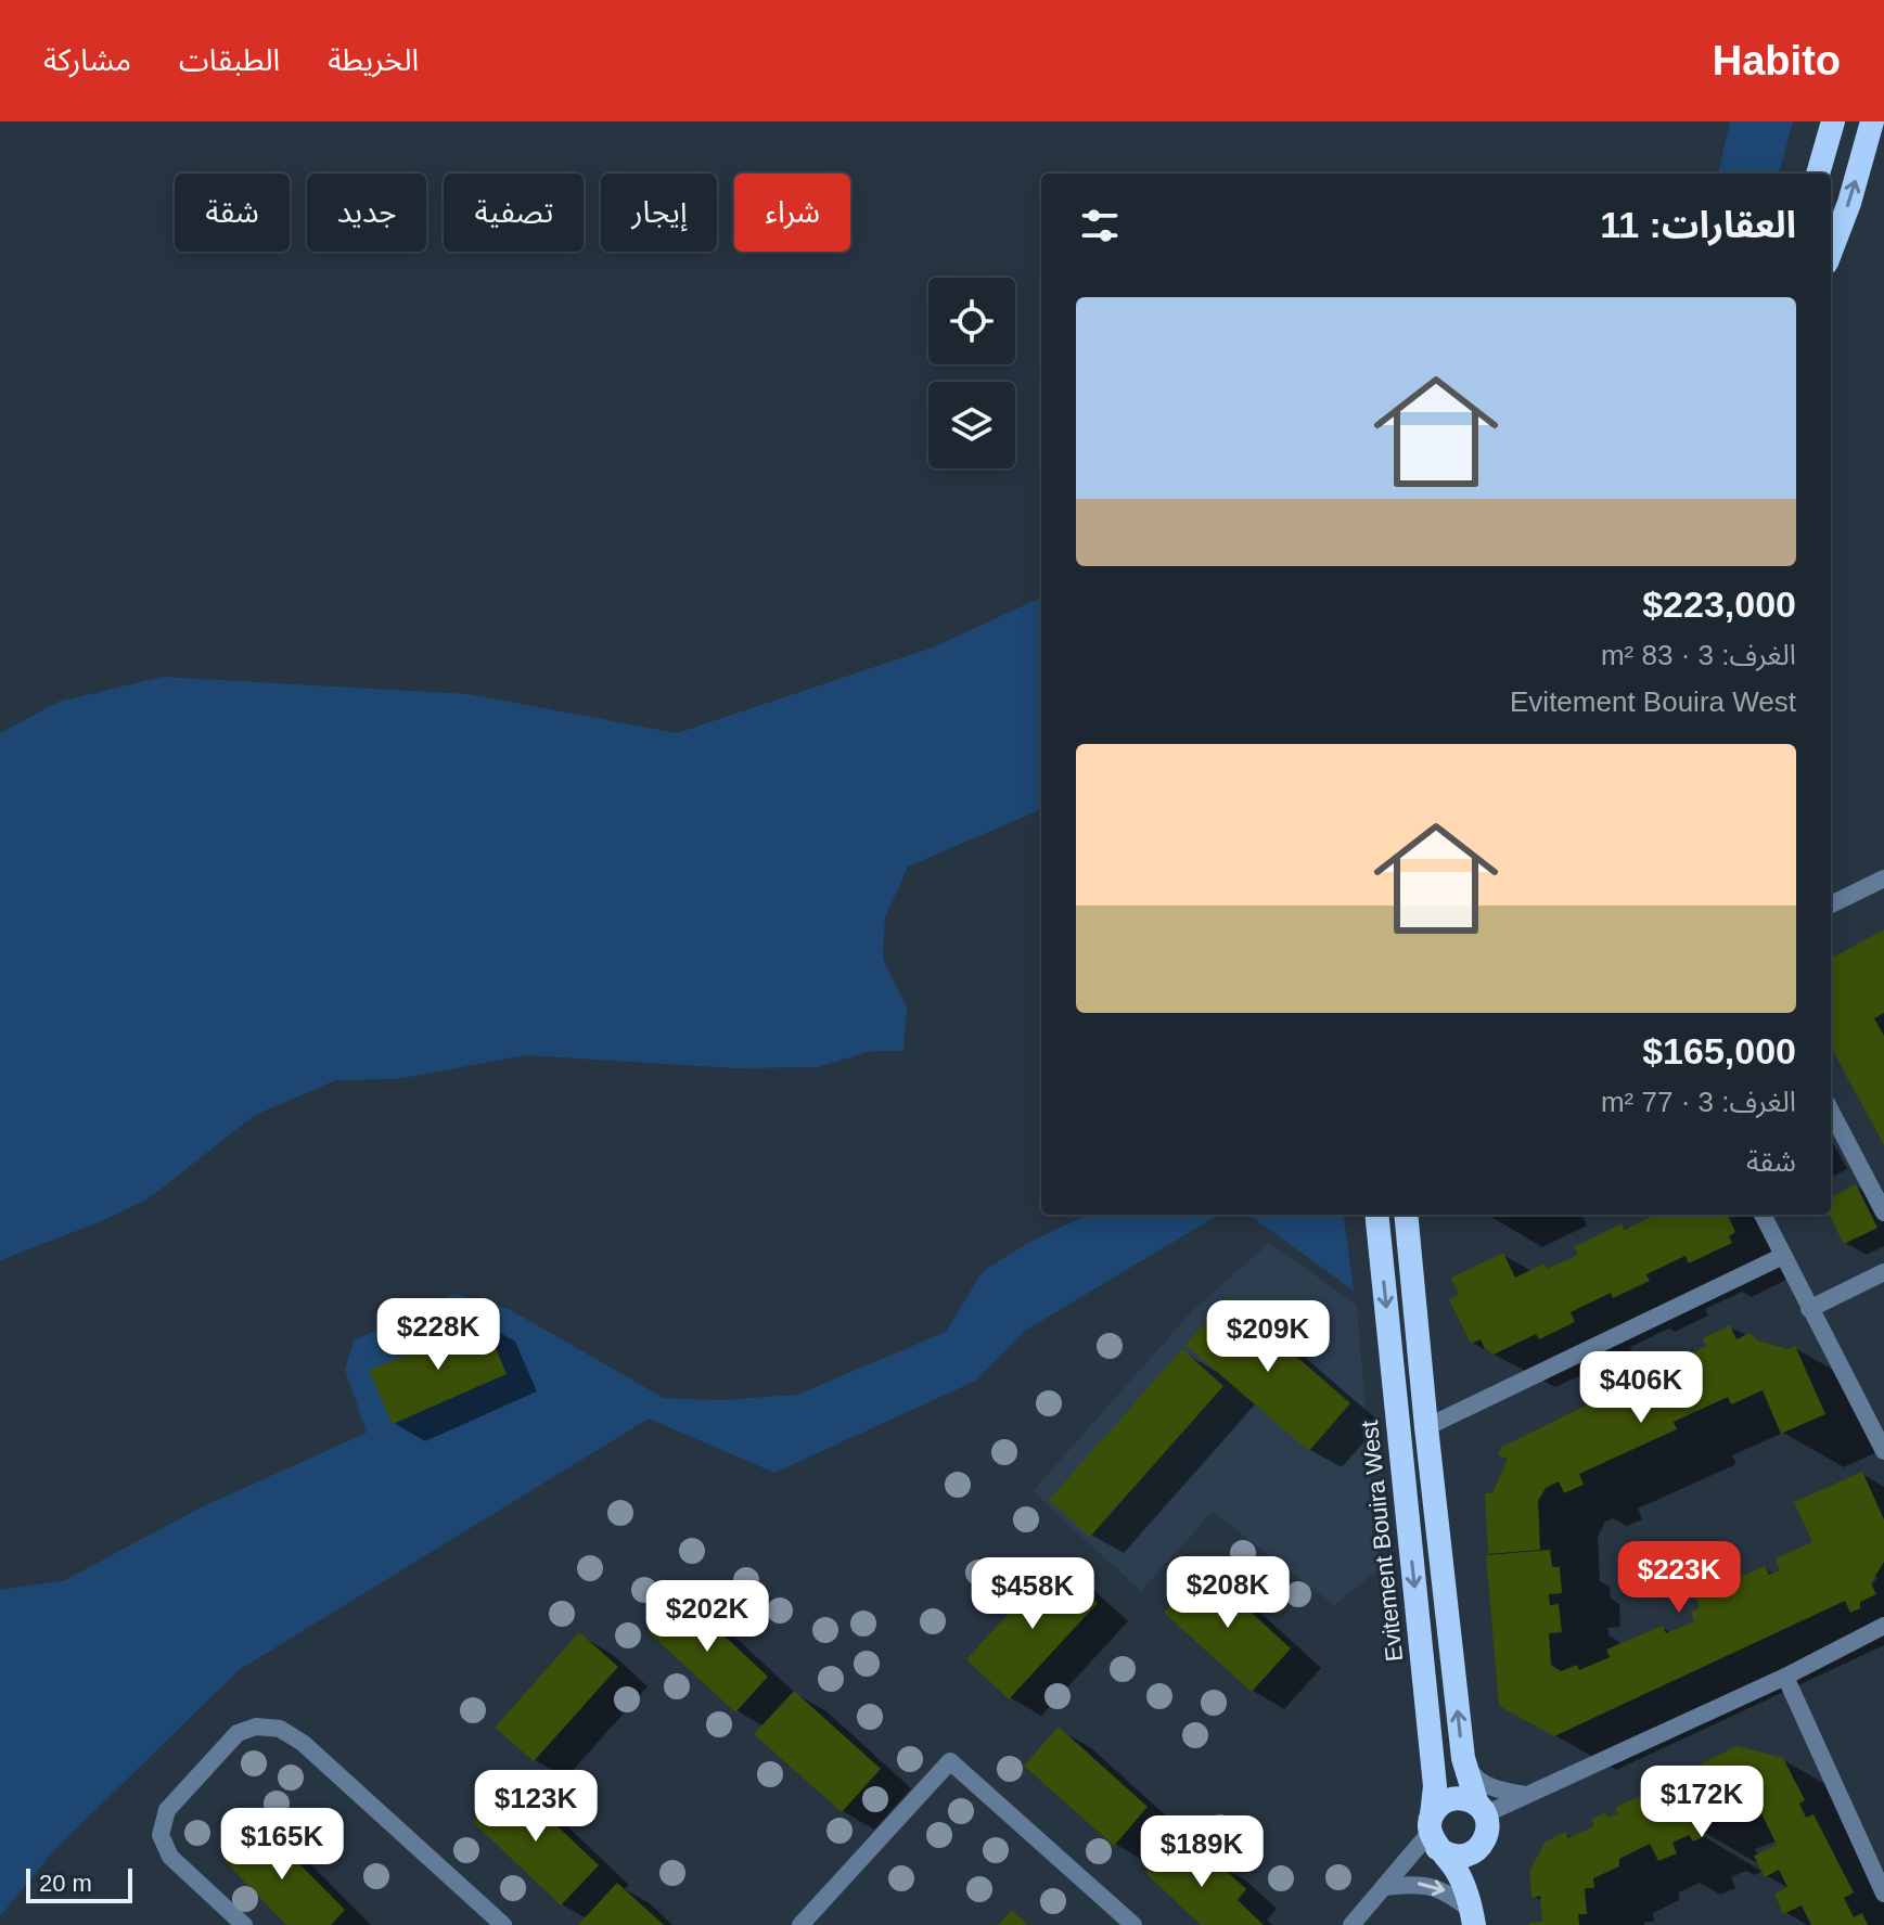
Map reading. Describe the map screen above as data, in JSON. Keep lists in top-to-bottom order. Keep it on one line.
{"streets":{"highway":["Evitement Bouira West"]},"scale_bar":"20 m","page":{"header":"Habito","nav":["الخريطة","الطبقات","مشاركة"],"chip":["شراء","إيجار","تصفية","جديد","شقة"],"heading":"العقارات: 11","list":[{"name":"$223,000","note":"الغرف: 3 · 83 m² · Evitement Bouira West"},{"name":"$165,000","note":"الغرف: 3 · 77 m² · شقة"}],"price":["$228K","$209K","$406K","$223K","$208K","$458K","$202K","$172K","$123K","$165K","$189K"],"scale":"20 m"}}
